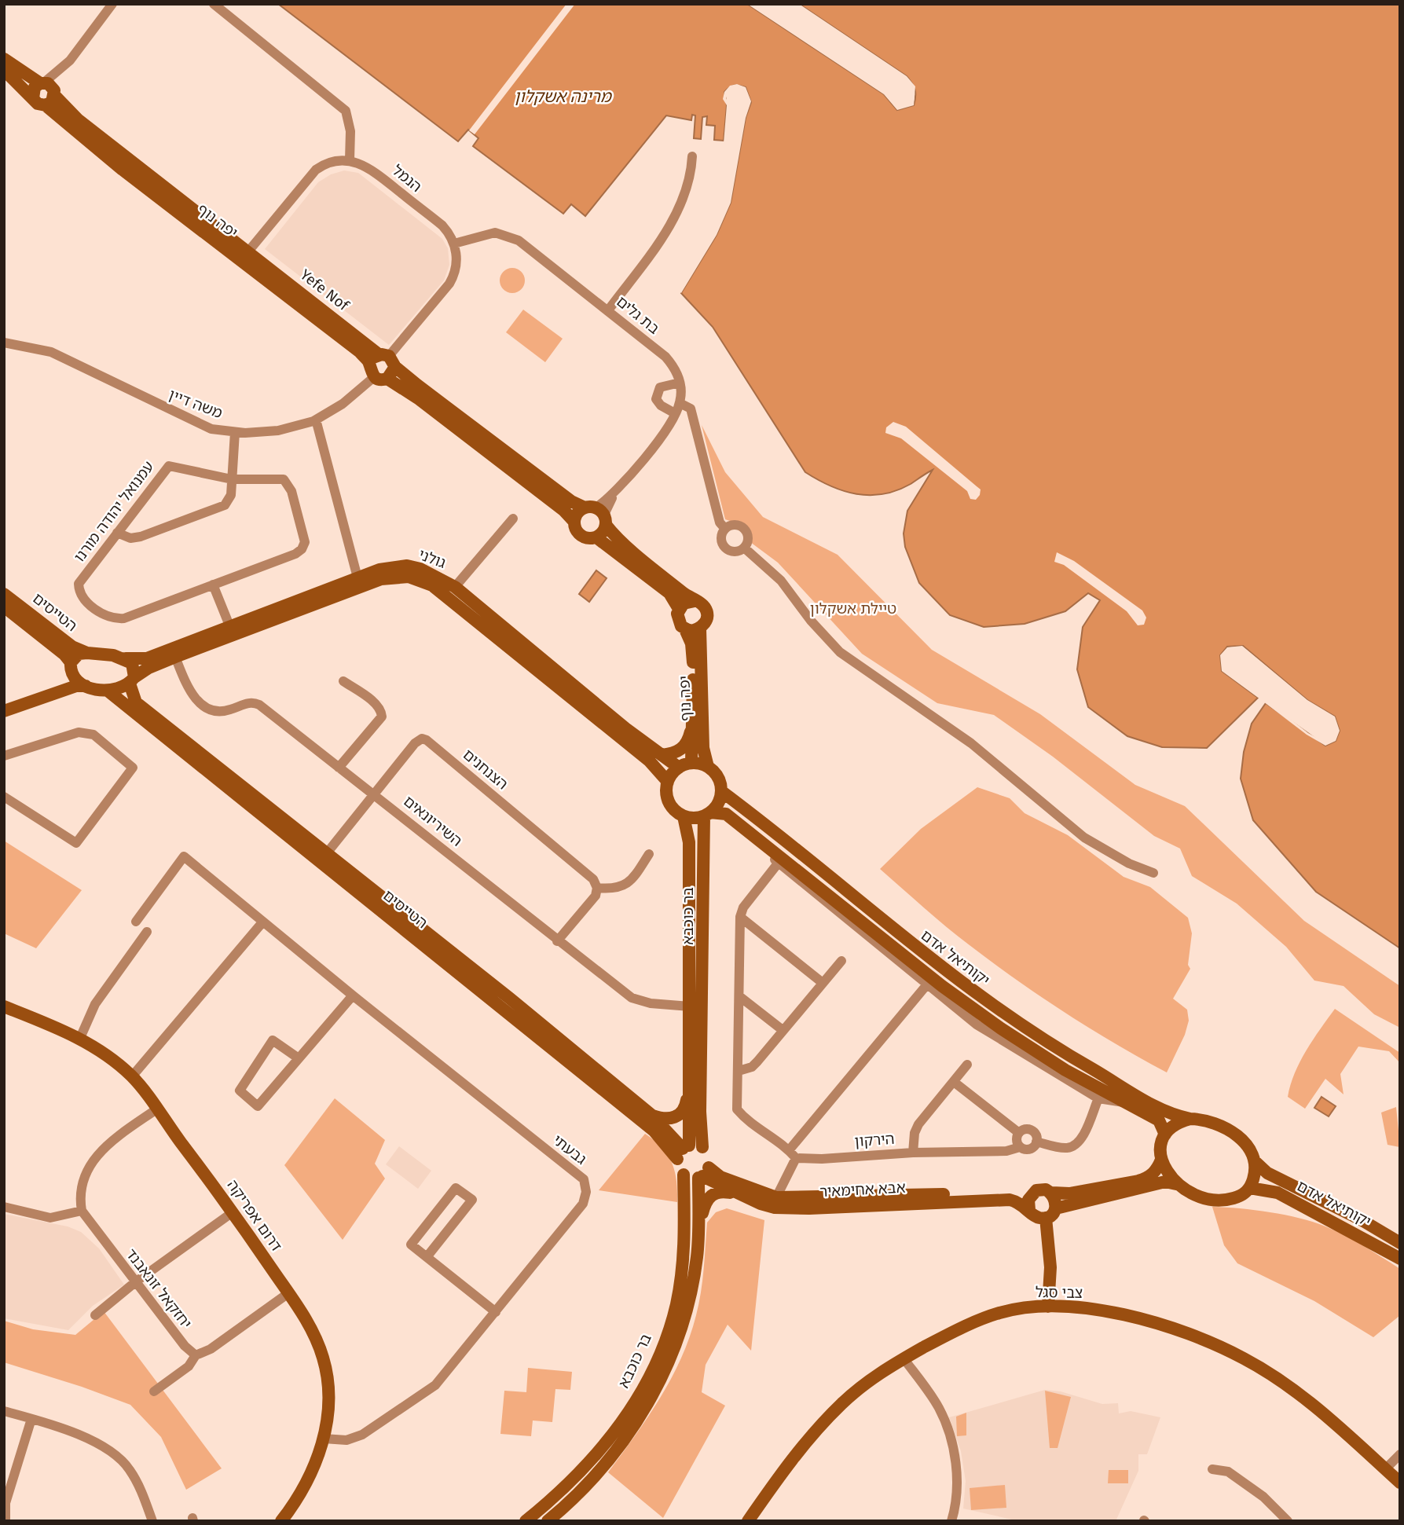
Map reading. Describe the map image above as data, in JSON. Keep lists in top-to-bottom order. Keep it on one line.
{"streets":{"main road":["יפה נוף","Yefe Nof","גולני","הטייסים","בר כוכבא","יקותיאל אדם","אבא אחימאיר","דרום אפריקה","צבי סגל"],"street":["הנמל","בת גלים","משה דיין","עמנואל יהודה מורנו","הצנחנים","השיריונאים","הירקון","גבעתי","יחזקאל זונאבנד"]},"crossings":[["הנמל","בת גלים"],["יפה נוף","Yefe Nof"],["יפה נוף","משה דיין"],["יפה נוף","גולני"],["יפה נוף","בר כוכבא"],["יפה נוף","יקותיאל אדם"],["גולני","הטייסים"],["גולני","השיריונאים"],["גולני","בר כוכבא"],["גולני","יקותיאל אדם"],["הטייסים","הצנחנים"],["הטייסים","בר כוכבא"],["הטייסים","אבא אחימאיר"],["הצנחנים","השיריונאים"],["השיריונאים","בר כוכבא"],["בר כוכבא","יקותיאל אדם"],["בר כוכבא","אבא אחימאיר"],["גבעתי","דרום אפריקה"]],"water":["מרינה אשקלון"],"parks":["טיילת אשקלון"]}
